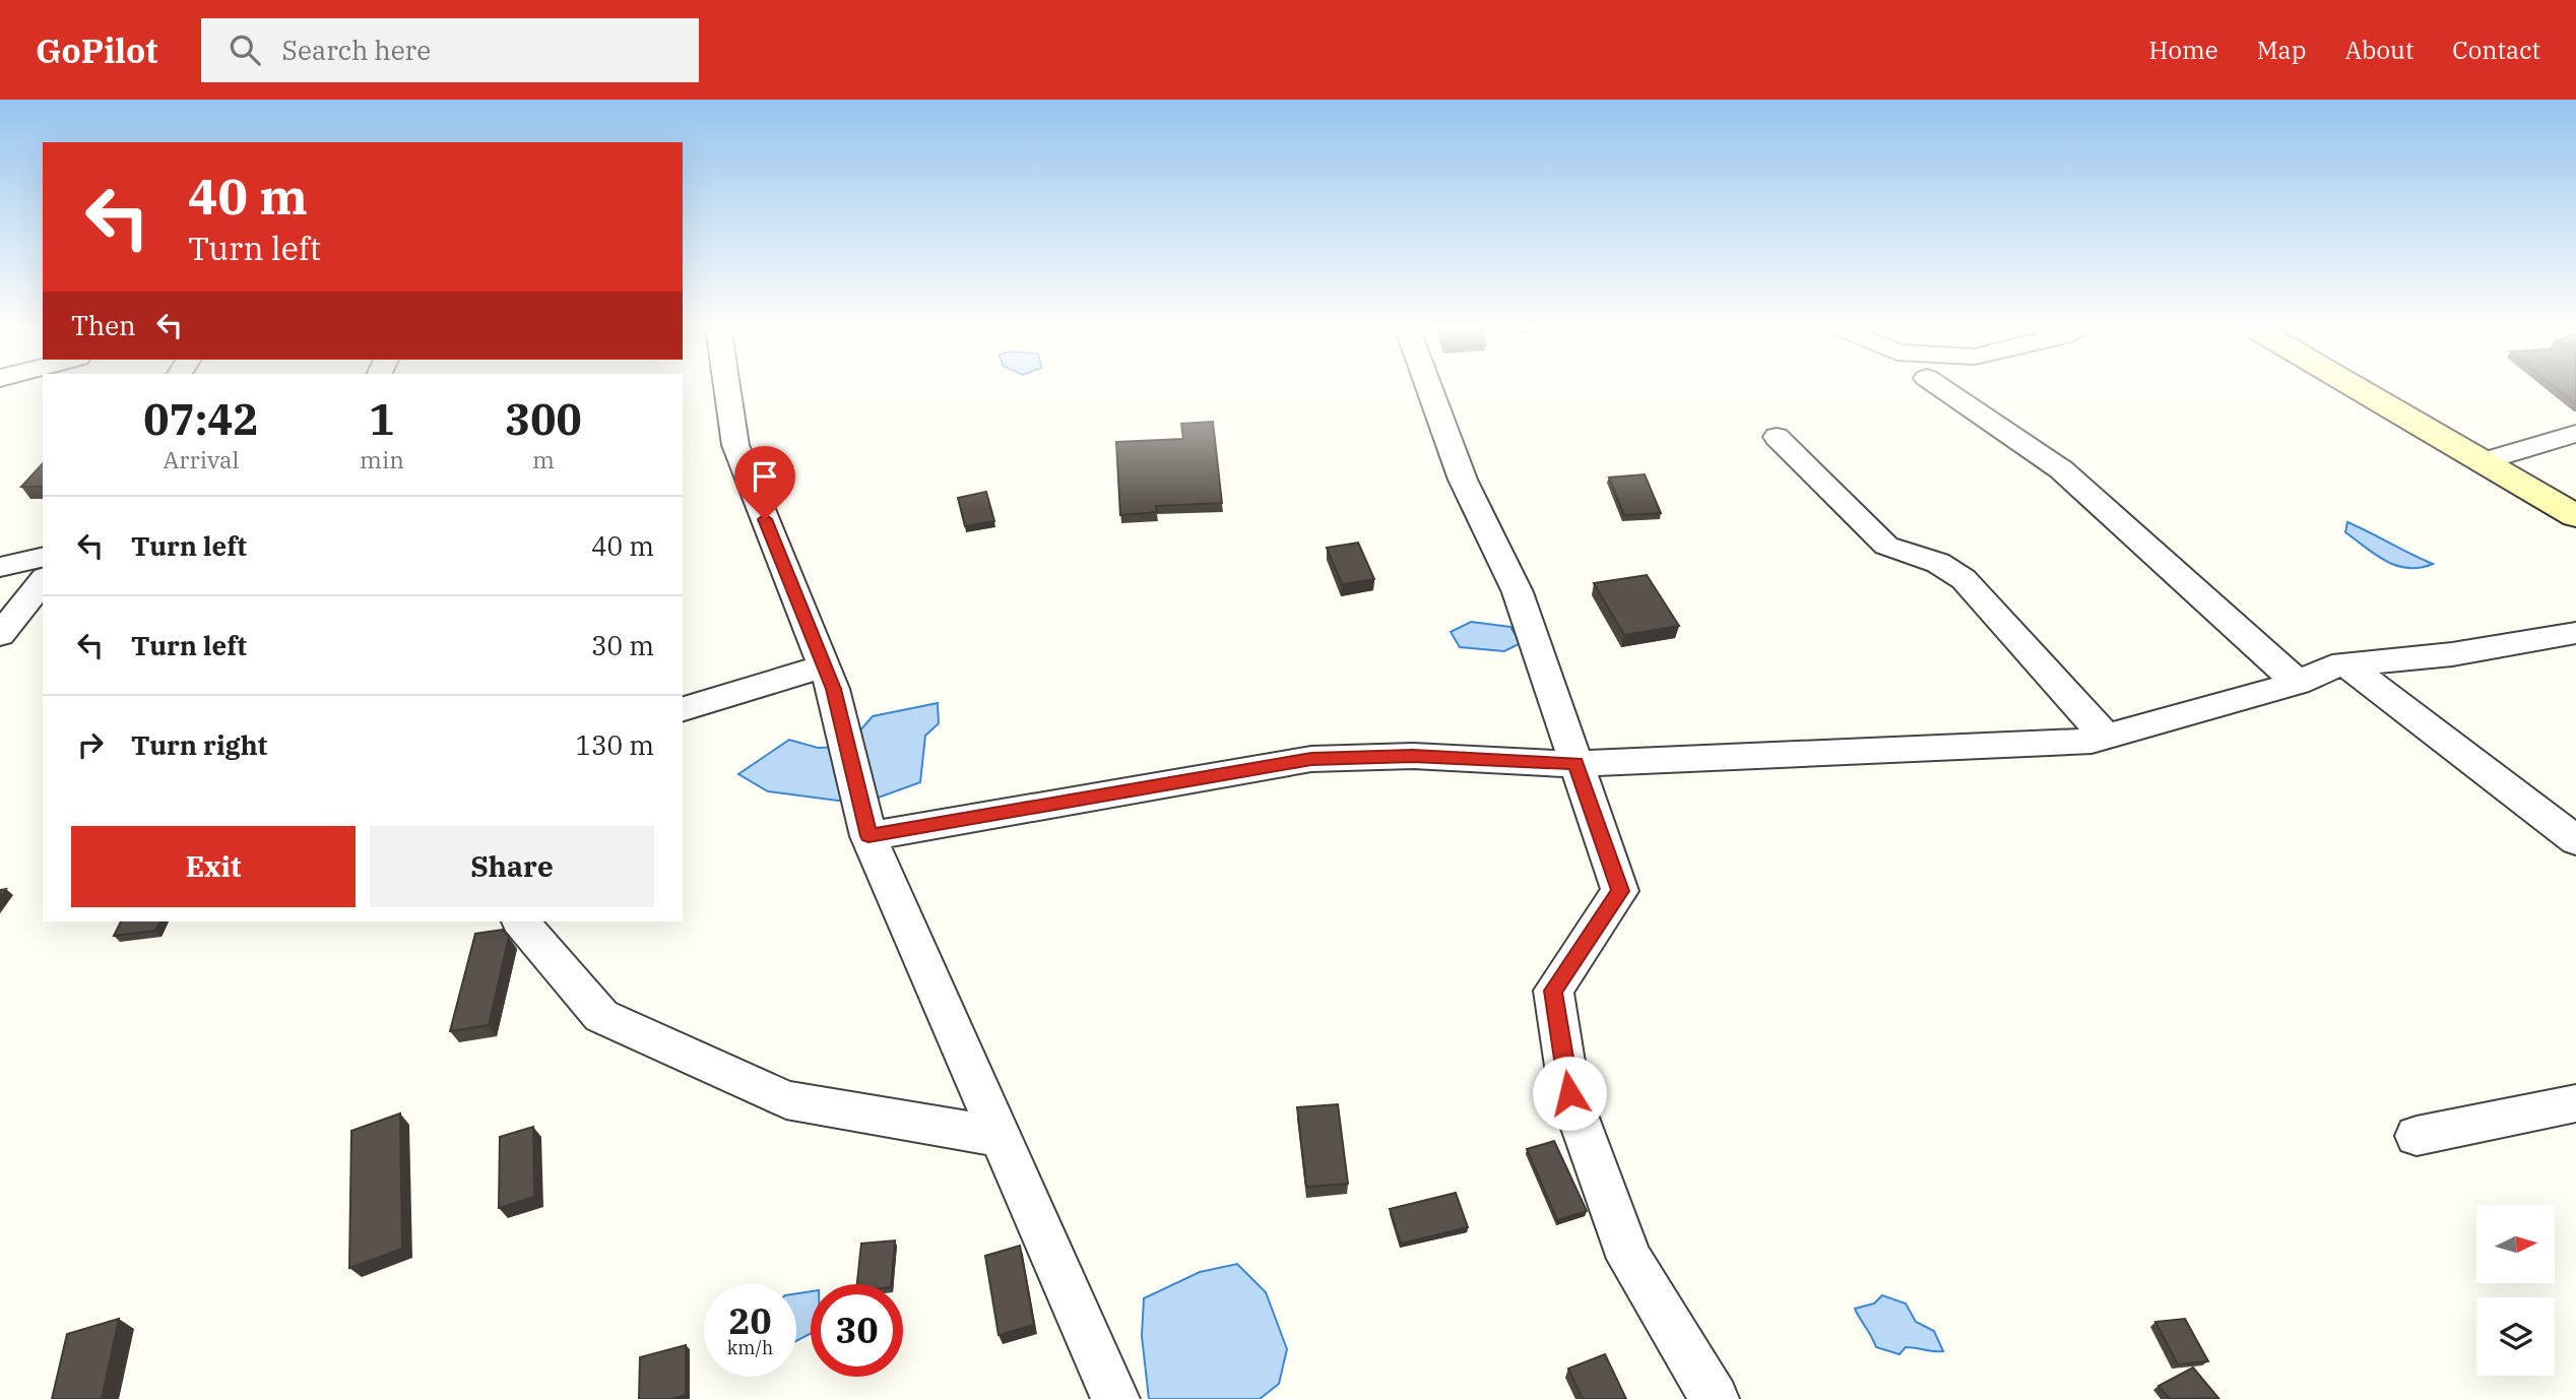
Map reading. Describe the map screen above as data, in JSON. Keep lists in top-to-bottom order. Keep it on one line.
{"north":"right","page":{"header":"GoPilot","search":"Search here","nav":["Home","Map","About","Contact"],"turn":["40 m","Turn left"],"then":"Then","eta":["07:42","Arrival","1","min","300","m"],"list":[{"name":"Turn left","value":"40 m"},{"name":"Turn left","value":"30 m"},{"name":"Turn right","value":"130 m"}],"buttons":["Exit","Share"],"speed":"20 km/h","limit":"30"}}
